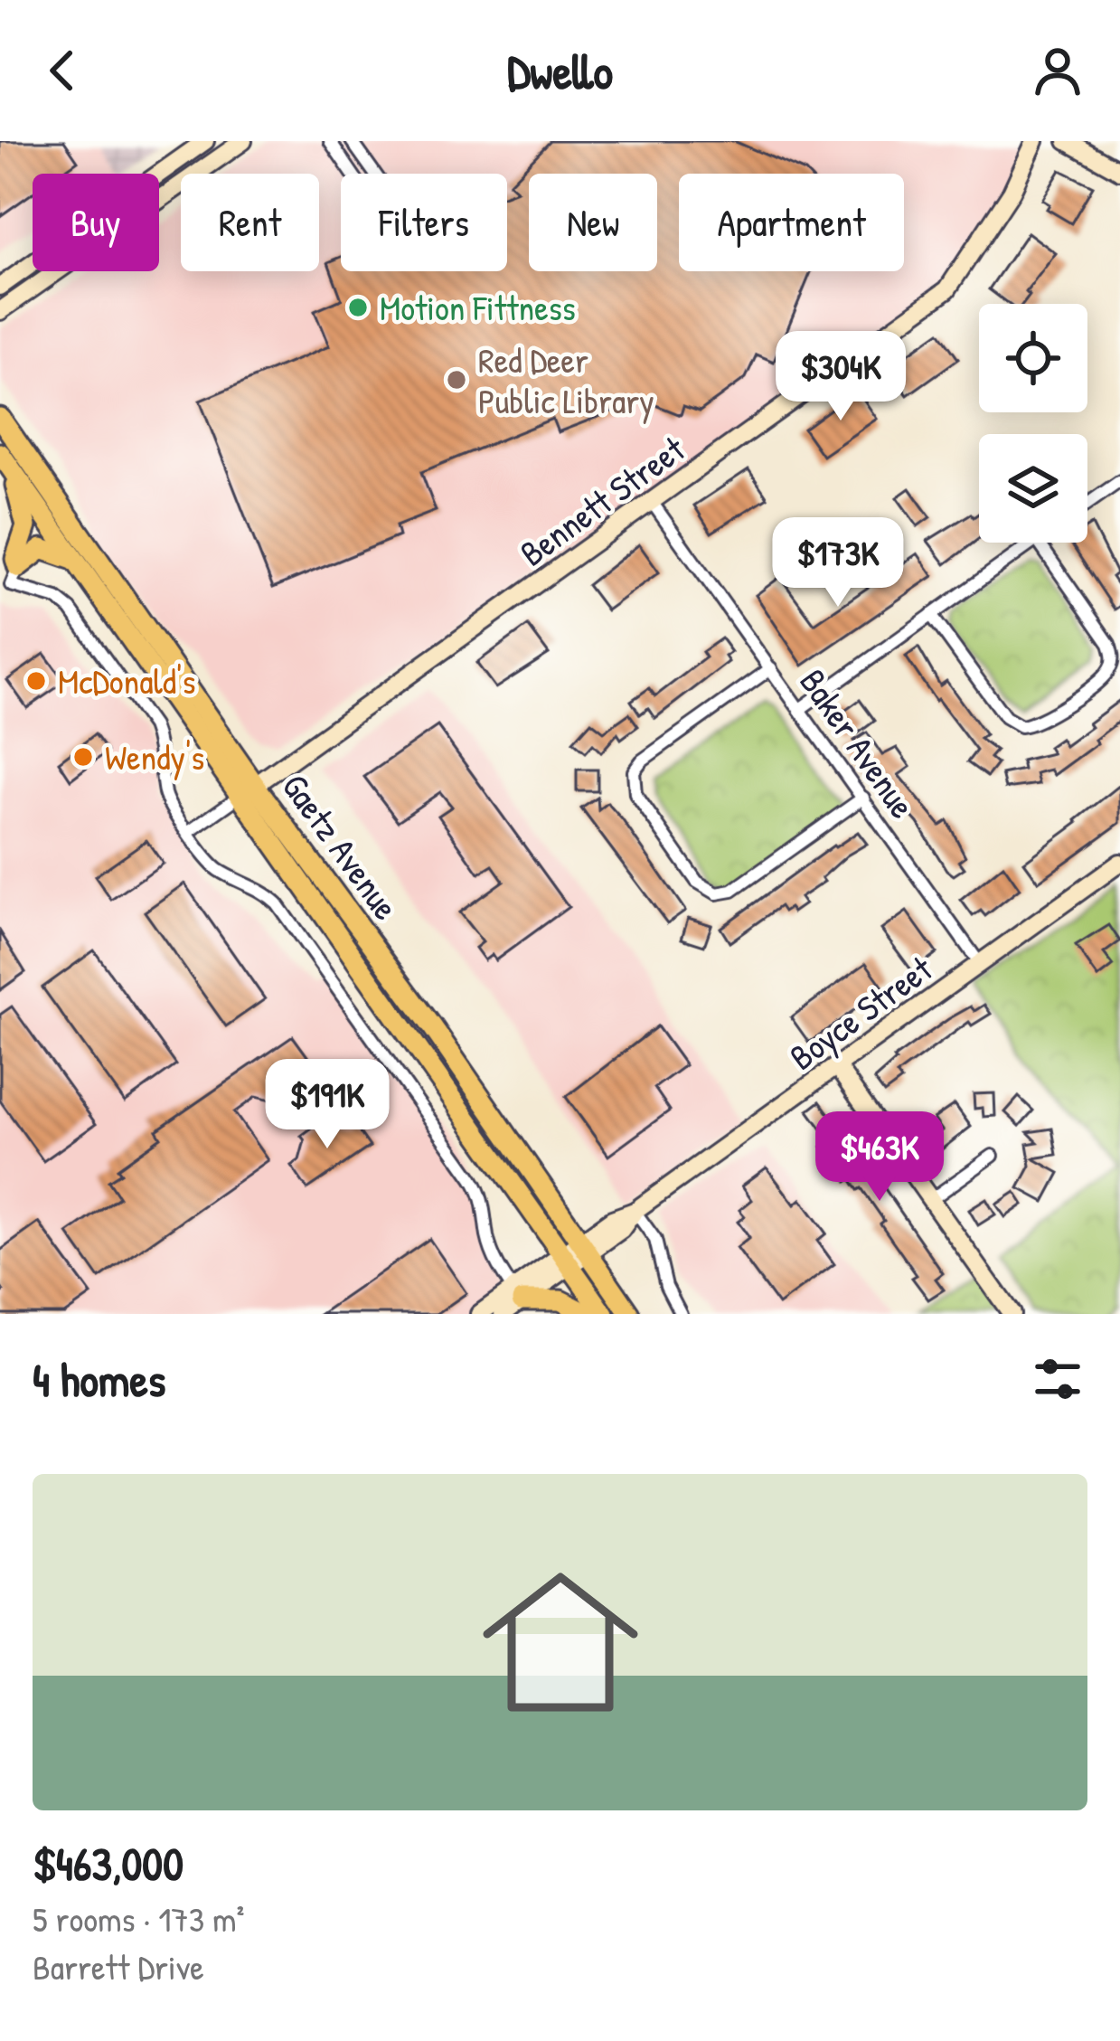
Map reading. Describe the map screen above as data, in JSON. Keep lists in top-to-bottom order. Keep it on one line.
{"streets":{"main road":["Gaetz Avenue"],"street":["Bennett Street","Baker Avenue","Boyce Street"]},"crossings":[["Bennett Street","Baker Avenue"],["Bennett Street","Gaetz Avenue"],["Baker Avenue","Boyce Street"],["Gaetz Avenue","Boyce Street"]],"places":["Motion Fittness","Red Deer Public Library","McDonald's","Wendy's"],"page":{"header":"Dwello","chip":["Buy","Rent","Filters","New","Apartment"],"price":["$304K","$173K","$191K","$463K"],"heading":"4 homes","list":[{"name":"$463,000","note":"5 rooms · 173 m² · Barrett Drive"}]}}
